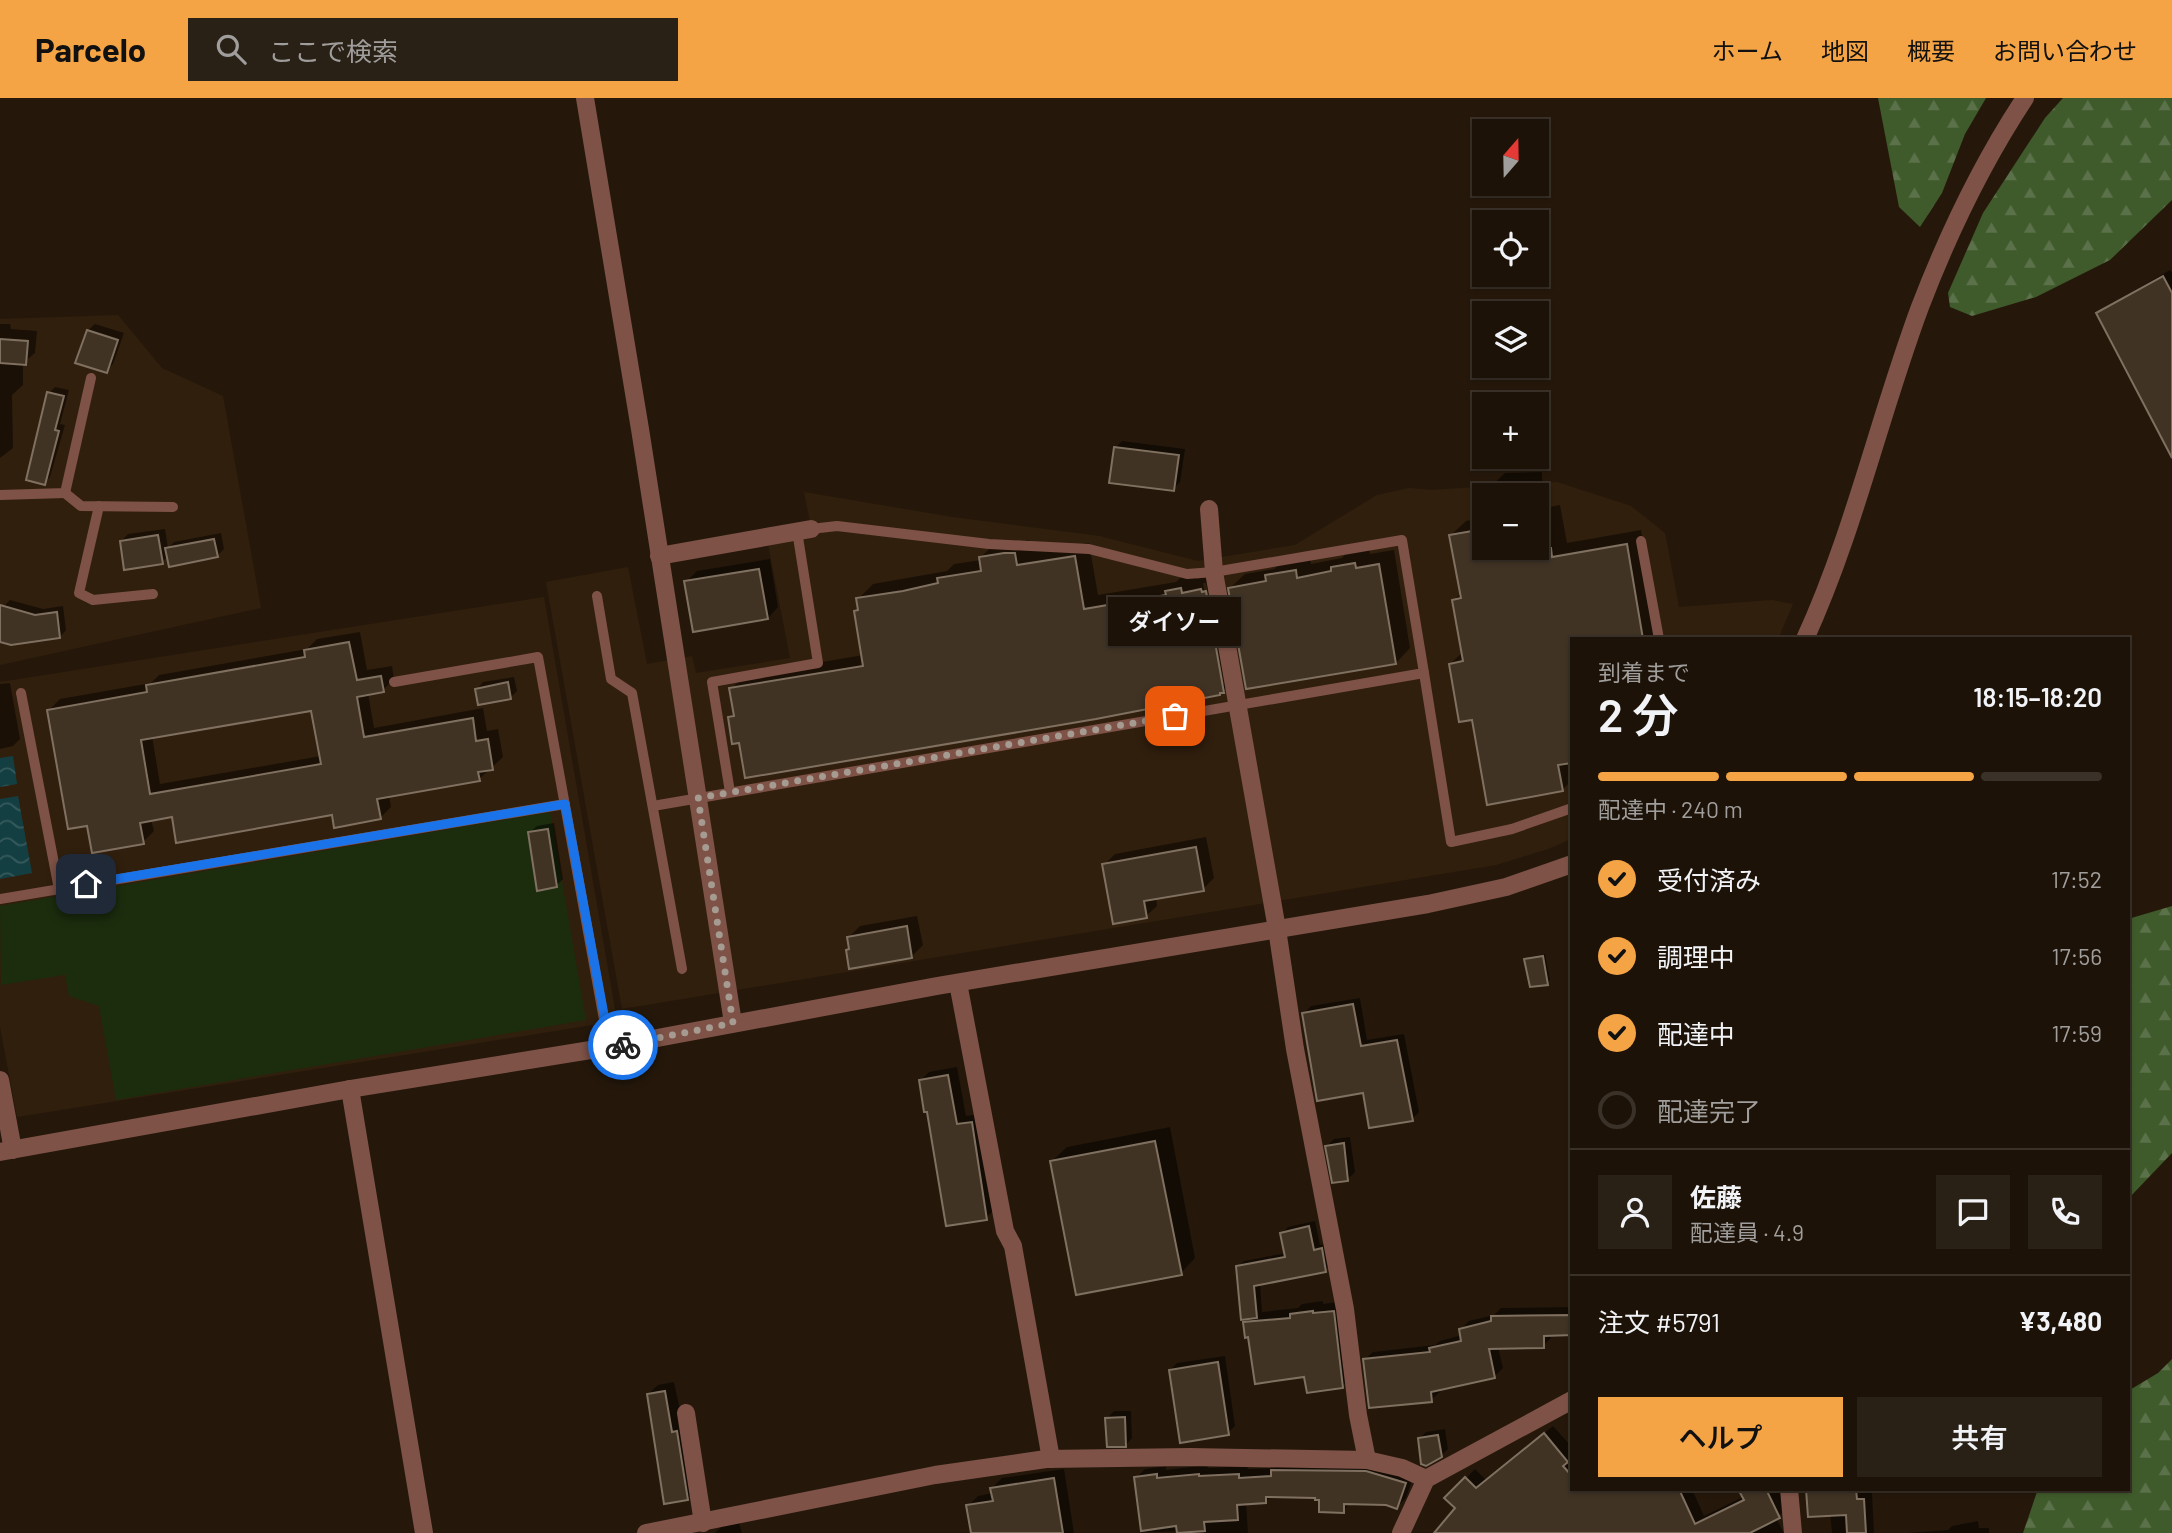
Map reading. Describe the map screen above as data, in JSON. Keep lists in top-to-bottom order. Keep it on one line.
{"places":["ダイソー"],"north":"top","page":{"header":"Parcelo","search":"ここで検索","nav":["ホーム","地図","概要","お問い合わせ"],"map_buttons":["+","−"],"bubble":"ダイソー","heading":["2 分","到着まで","18:15–18:20"],"panel":["佐藤","配達員 · 4.9","注文 #5791","¥3,480"],"bar":"配達中 · 240 m","list":[["受付済み","17:52"],["調理中","17:56"],["配達中","17:59"],"配達完了"],"buttons":["ヘルプ","共有"]}}
